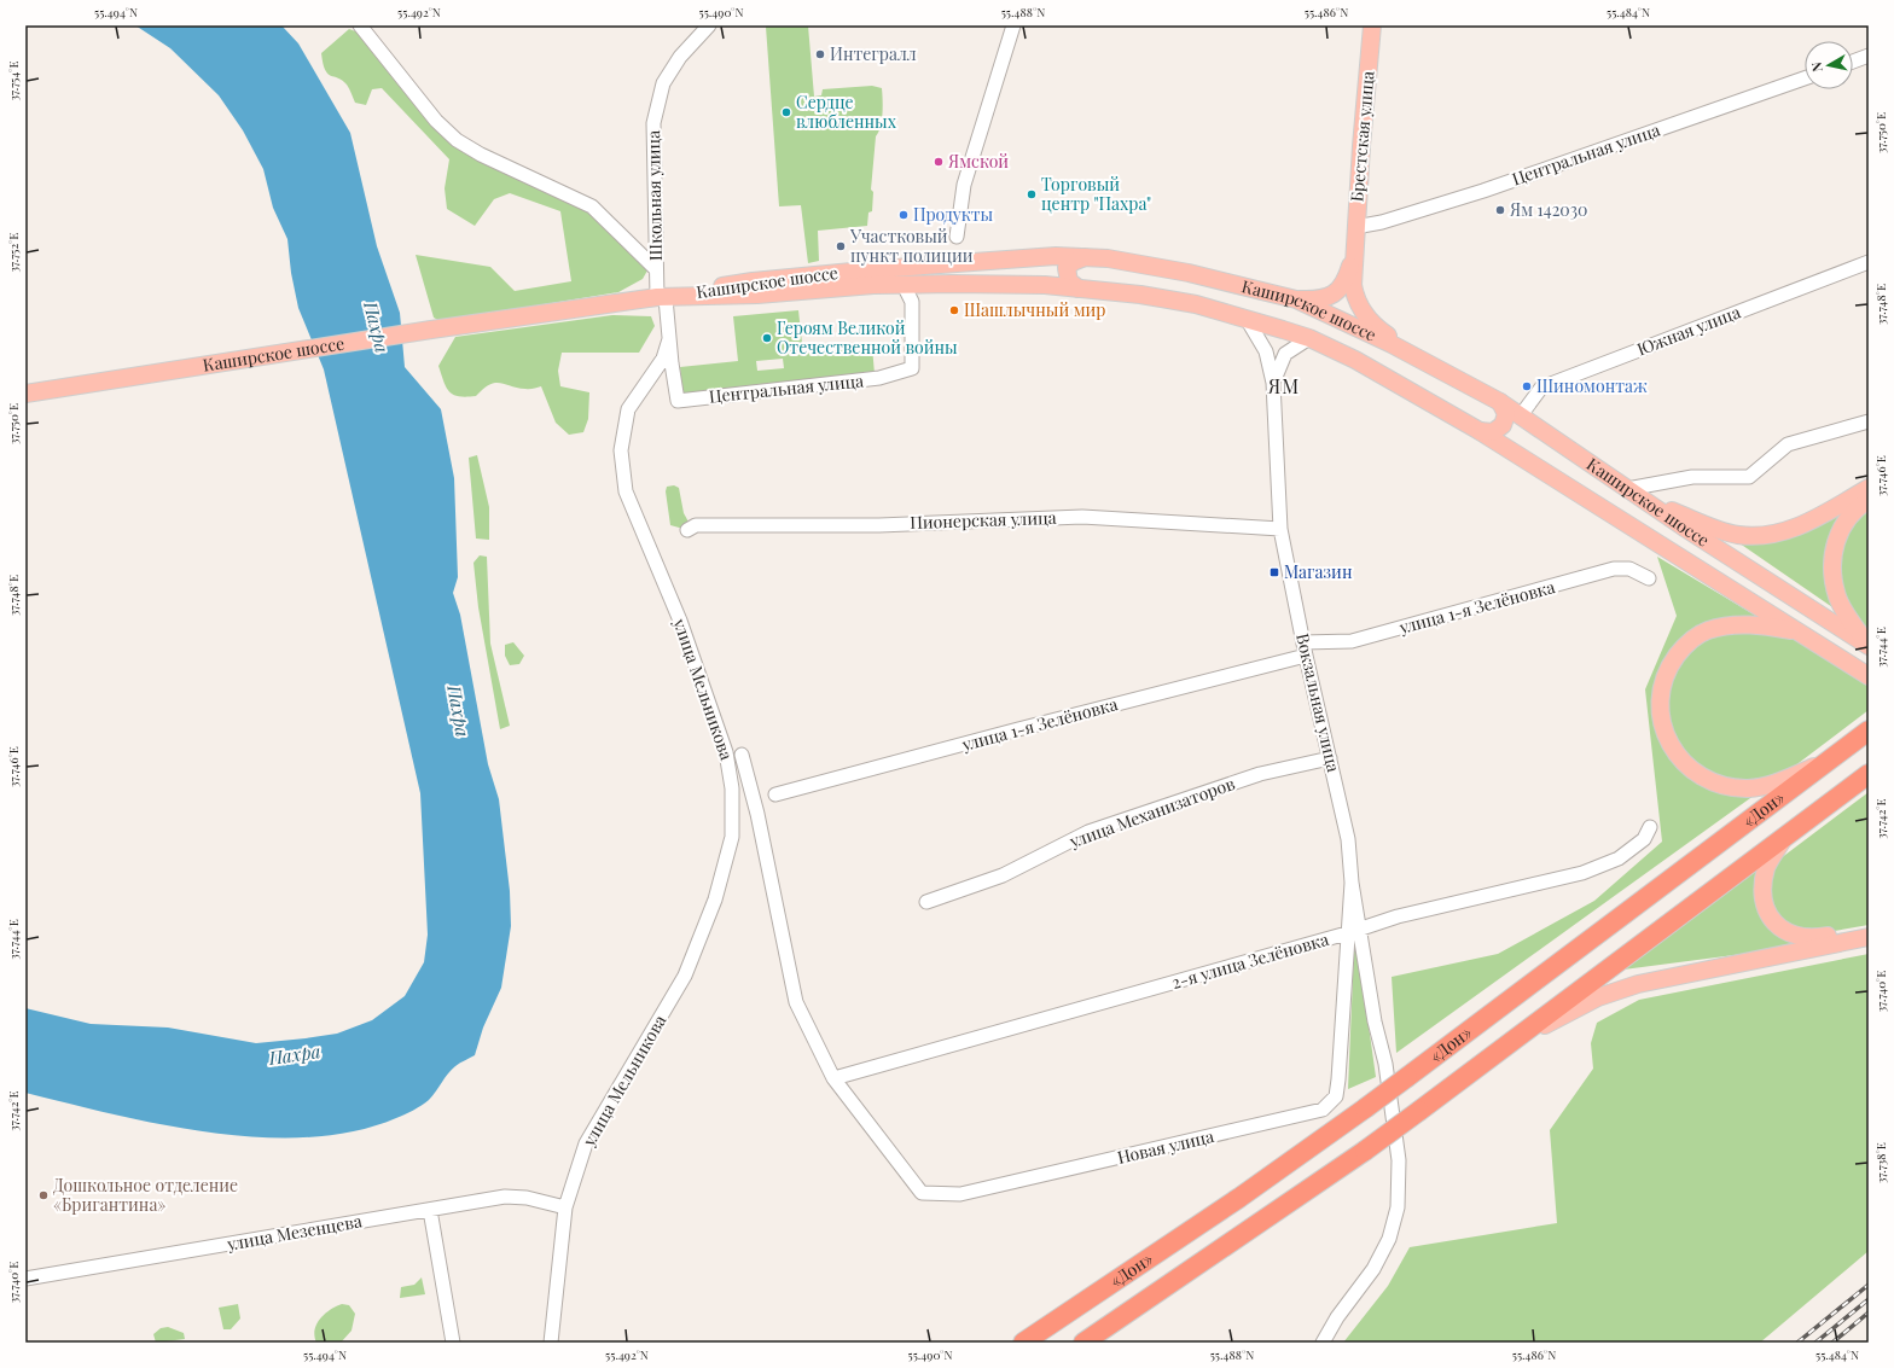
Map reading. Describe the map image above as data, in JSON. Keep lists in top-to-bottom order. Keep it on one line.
{"streets":{"highway":["«Дон»"],"main road":["Брестская улица","Каширское шоссе"],"street":["Центральная улица","Школьная улица","Южная улица","Пионерская улица","улица 1-я Зелёновка","улица Мельникова","Вокзальная улица","улица Механизаторов","2-я улица Зелёновка","Новая улица","улица Мезенцева"]},"crossings":[["Брестская улица","Центральная улица"],["Брестская улица","Каширское шоссе"],["Центральная улица","Школьная улица"],["Центральная улица","Каширское шоссе"],["Центральная улица","улица Мельникова"],["Школьная улица","Каширское шоссе"],["Каширское шоссе","Южная улица"],["Каширское шоссе","Вокзальная улица"],["Пионерская улица","Вокзальная улица"],["улица 1-я Зелёновка","Вокзальная улица"],["улица Мельникова","улица Мезенцева"],["Вокзальная улица","улица Механизаторов"],["Вокзальная улица","2-я улица Зелёновка"],["Вокзальная улица","Новая улица"],["2-я улица Зелёновка","Новая улица"]],"districts":["ЯМ"],"water":["Пахра"],"places":{"other":["Интегралл","Сердце влюбленных","Ямской","Торговый центр \"Пахра\"","Ям 142030","Продукты","Участковый пункт полиции","Шашлычный мир","Героям Великой Отечественной войны","Шиномонтаж","Дошкольное отделение «Бригантина»"],"transit":["Магазин"]},"north":"left","coordinates":["55.494°N","55.492°N","55.490°N","55.488°N","55.486°N","55.484°N","37.754°E","37.750°E","37.752°E","37.748°E","37.746°E","37.744°E","37.742°E","37.740°E","37.738°E"]}
